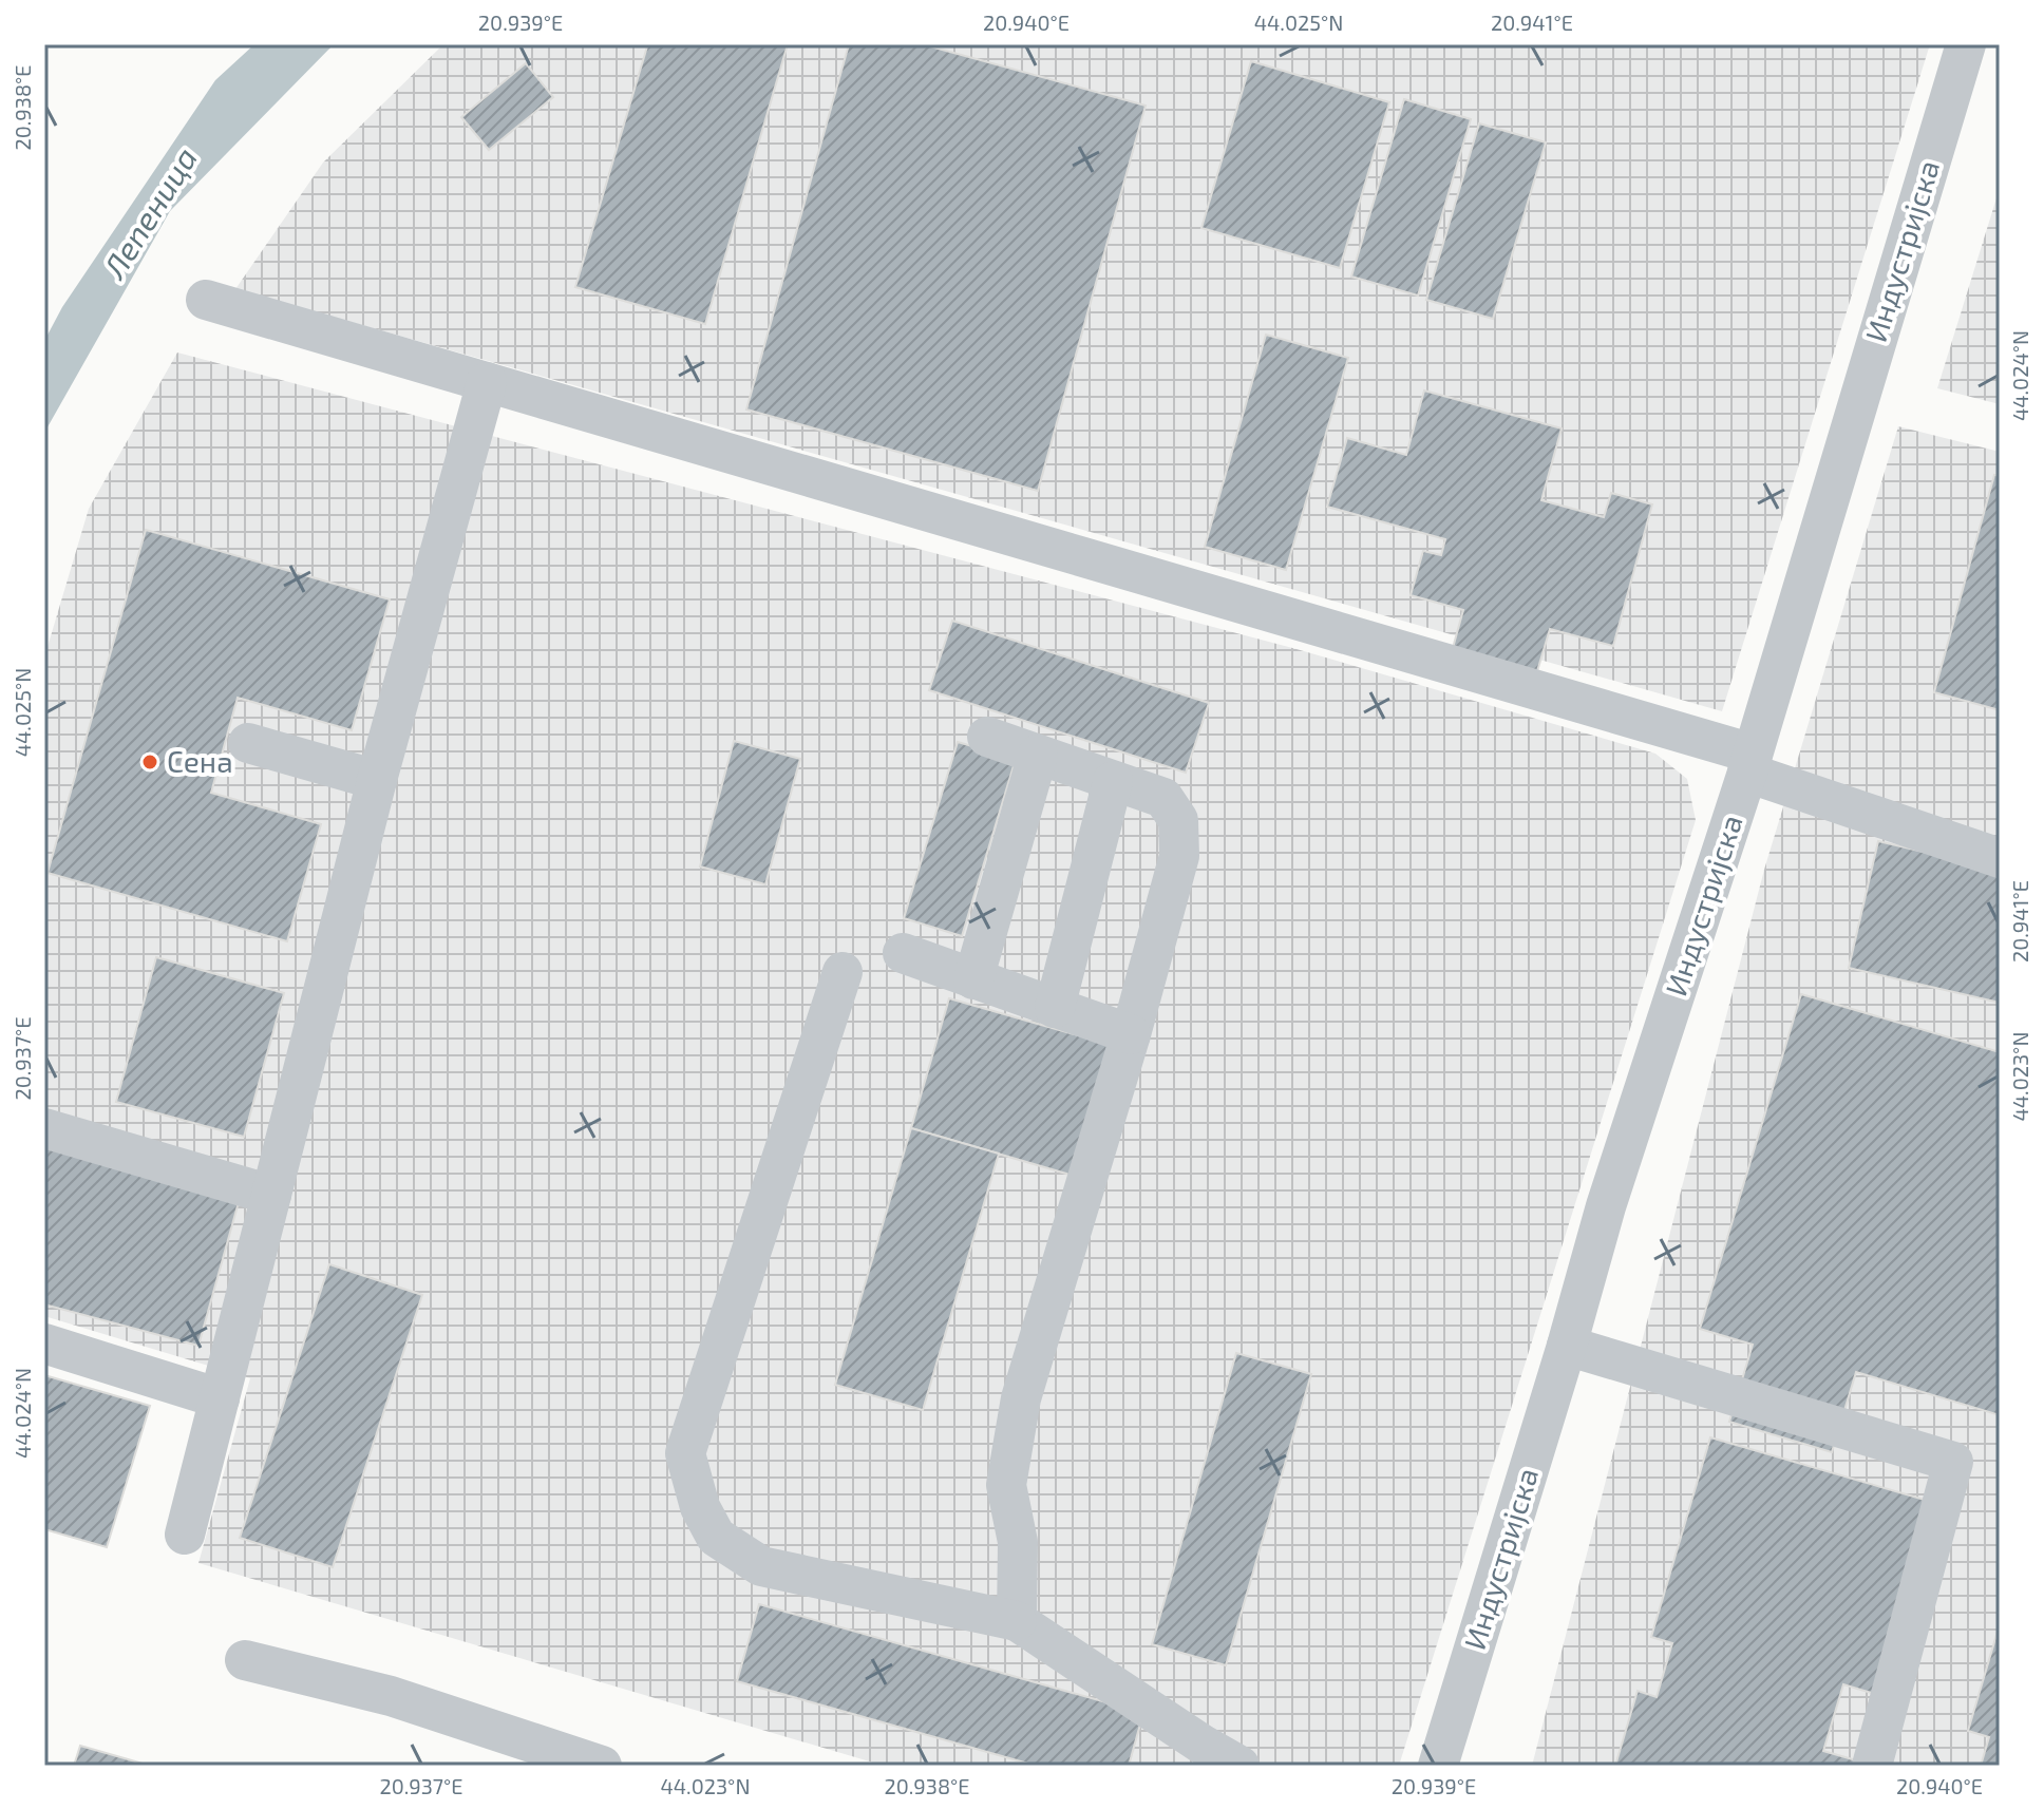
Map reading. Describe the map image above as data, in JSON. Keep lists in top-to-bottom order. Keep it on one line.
{"streets":{"street":["Индустријска"]},"water":["Лепеница"],"places":["Сена"],"coordinates":["20.939°E","20.940°E","44.025°N","20.941°E","20.938°E","44.024°N","20.937°E","44.023°N"]}
